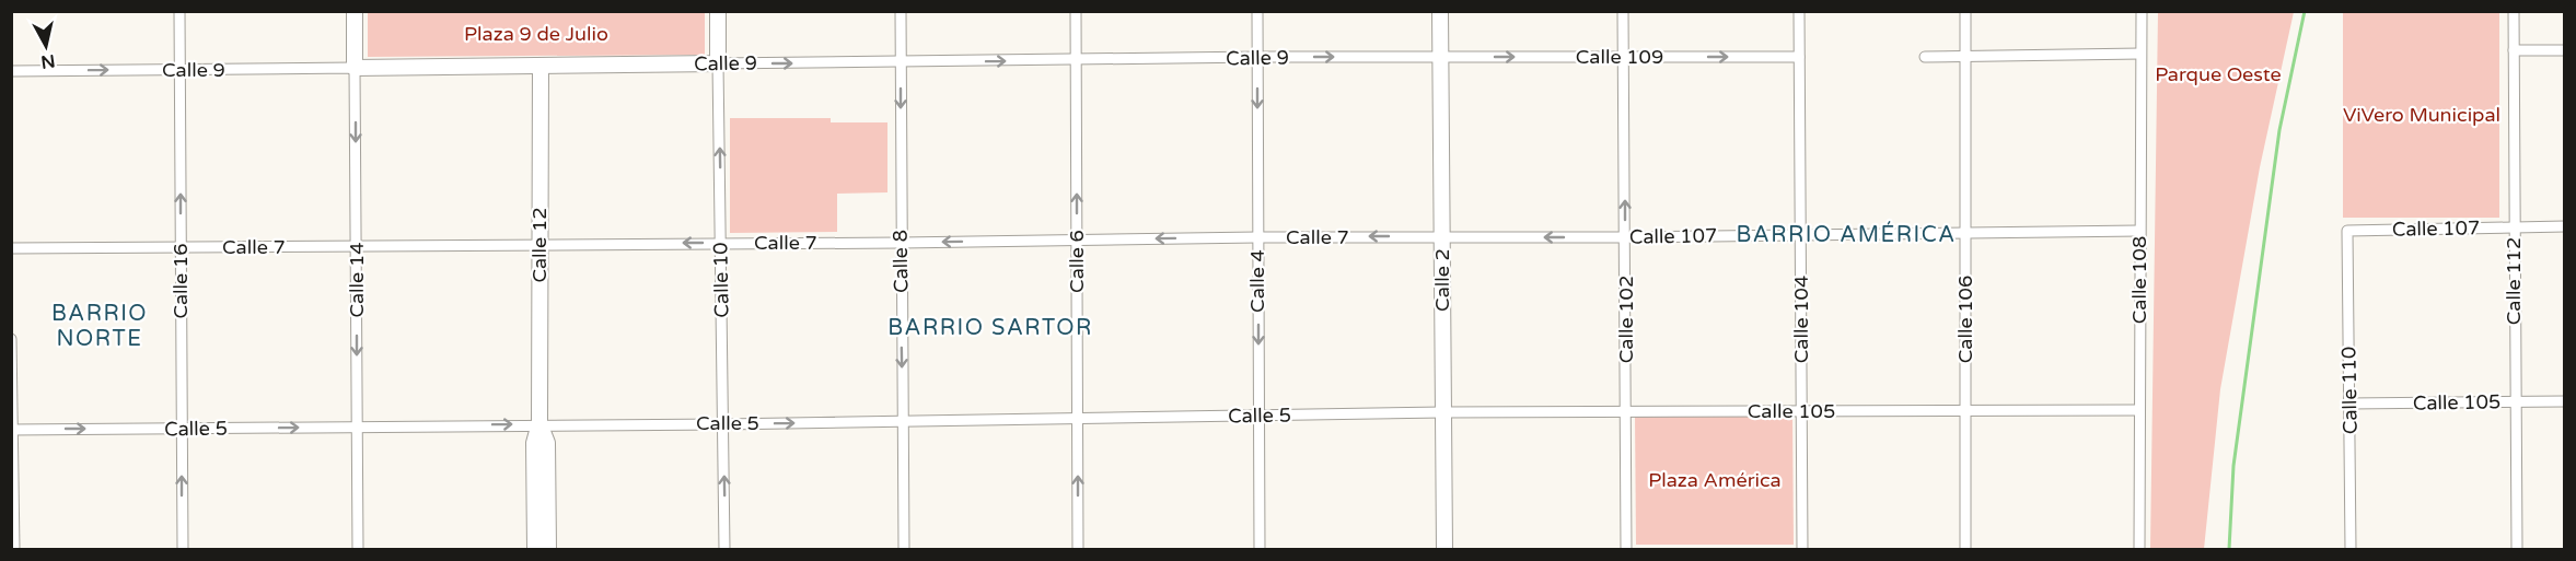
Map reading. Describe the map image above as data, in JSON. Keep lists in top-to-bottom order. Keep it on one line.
{"streets":{"street":["Calle 109","Calle 9","Calle 107","Calle 7","Calle 12","Calle 8","Calle 6","Calle 14","Calle 10","Calle 2","Calle 108","Calle 16","Calle 4","Calle 112","Calle 102","Calle 104","Calle 106","Calle 110","Calle 105","Calle 5"]},"crossings":[["Calle 109","Calle 9"],["Calle 109","Calle 2"],["Calle 109","Calle 102"],["Calle 109","Calle 104"],["Calle 9","Calle 12"],["Calle 9","Calle 8"],["Calle 9","Calle 6"],["Calle 9","Calle 14"],["Calle 9","Calle 10"],["Calle 9","Calle 2"],["Calle 9","Calle 16"],["Calle 9","Calle 4"],["Calle 107","Calle 7"],["Calle 107","Calle 2"],["Calle 107","Calle 108"],["Calle 107","Calle 112"],["Calle 107","Calle 102"],["Calle 107","Calle 104"],["Calle 107","Calle 106"],["Calle 107","Calle 110"],["Calle 7","Calle 12"],["Calle 7","Calle 8"],["Calle 7","Calle 6"],["Calle 7","Calle 14"],["Calle 7","Calle 10"],["Calle 7","Calle 2"],["Calle 7","Calle 16"],["Calle 7","Calle 4"],["Calle 12","Calle 5"],["Calle 8","Calle 5"],["Calle 6","Calle 5"],["Calle 14","Calle 5"],["Calle 10","Calle 5"],["Calle 2","Calle 105"],["Calle 2","Calle 5"],["Calle 108","Calle 105"],["Calle 16","Calle 5"],["Calle 4","Calle 5"],["Calle 112","Calle 105"],["Calle 102","Calle 105"],["Calle 104","Calle 105"],["Calle 106","Calle 105"],["Calle 110","Calle 105"],["Calle 105","Calle 5"]],"one_way":["Calle 109","Calle 9","Calle 7","Calle 8","Calle 6","Calle 14","Calle 10","Calle 16","Calle 4","Calle 5"],"districts":["BARRIO AMÉRICA","BARRIO NORTE","BARRIO SARTOR"],"parks":["Plaza 9 de Julio","Parque Oeste","ViVero Municipal","Plaza América"],"north":"bottom"}
